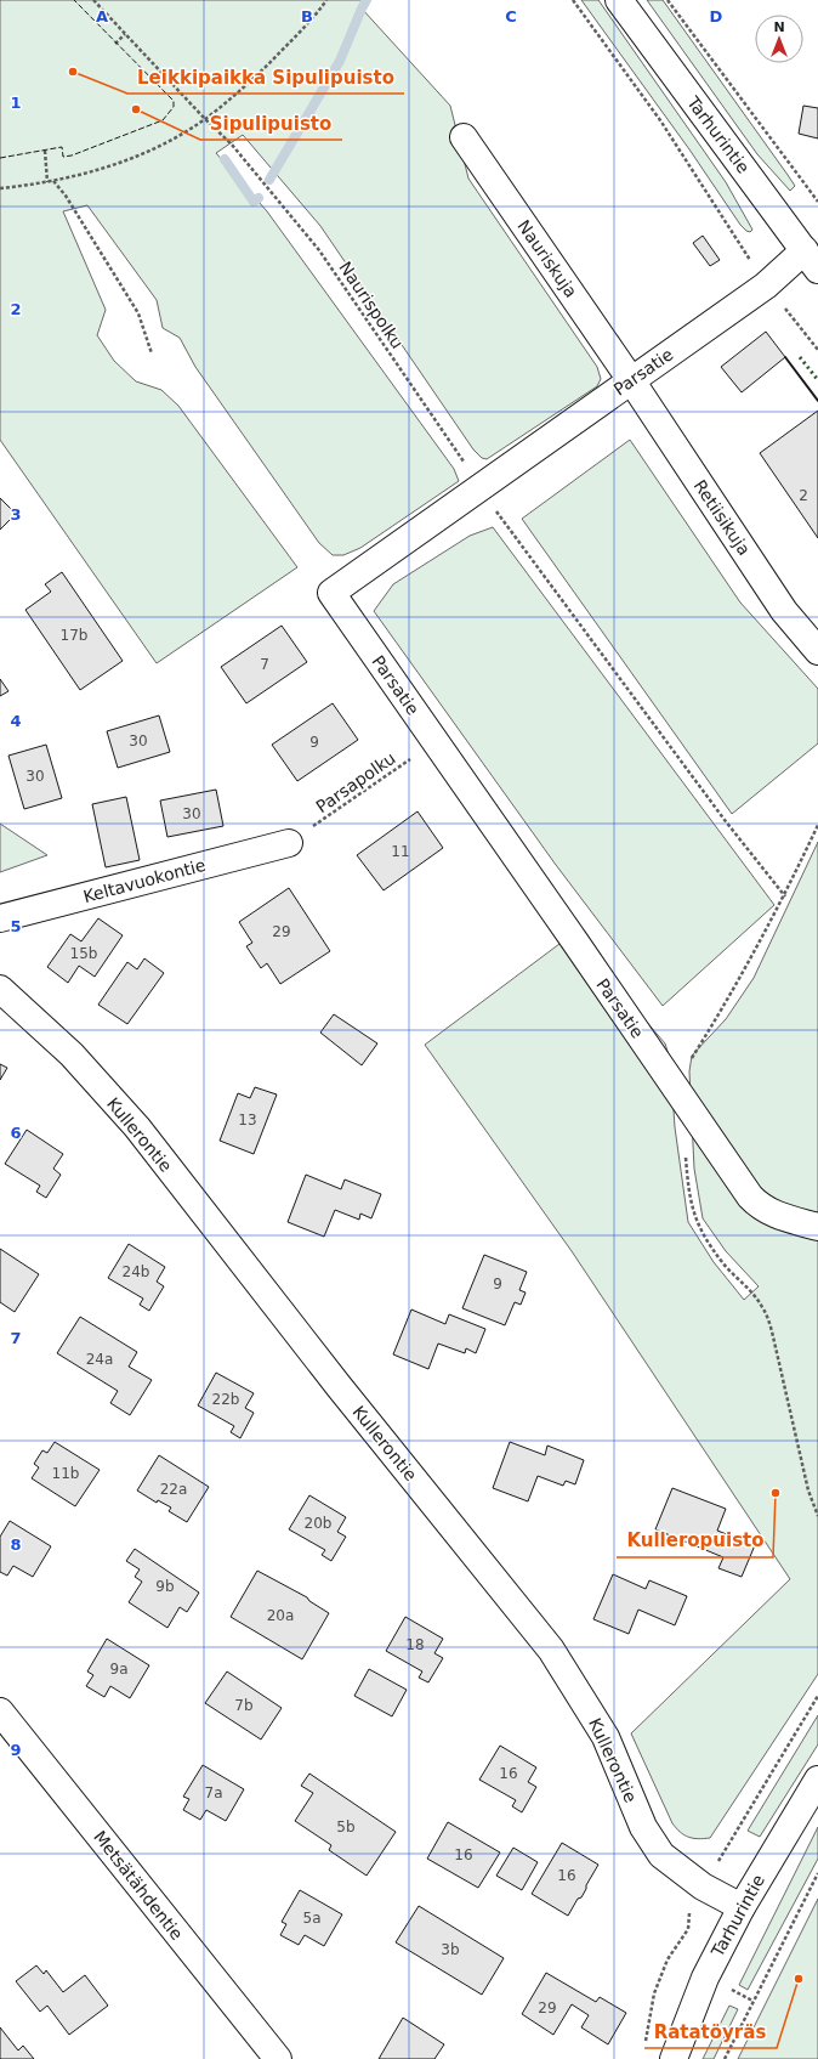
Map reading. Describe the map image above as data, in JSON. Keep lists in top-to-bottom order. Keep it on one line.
{"streets":{"street":["Tarhurintie","Nauriskuja","Parsatie","Retiisikuja","Keltavuokontie","Kullerontie","Metsätähdentie"],"path":["Naurispolku","Parsapolku"]},"crossings":[["Tarhurintie","Parsatie"],["Tarhurintie","Kullerontie"],["Nauriskuja","Parsatie"],["Nauriskuja","Retiisikuja"],["Naurispolku","Parsatie"],["Parsatie","Retiisikuja"],["Parsatie","Parsapolku"],["Parsapolku","Keltavuokontie"]],"places":["Leikkipaikka Sipulipuisto","Sipulipuisto","Kulleropuisto","Ratatöyräs"],"house_numbers":["2","17b","7","30","9","30","30","11","29","15b","13","24b","9","24a","22b","11b","22a","20b","9b","20a","18","9a","7b","16","7a","5b","16","16","5a","3b","29"],"north":"top","grid":{"columns":["A","B","C","D"],"rows":["1","2","3","4","5","6","7","8","9"]}}
